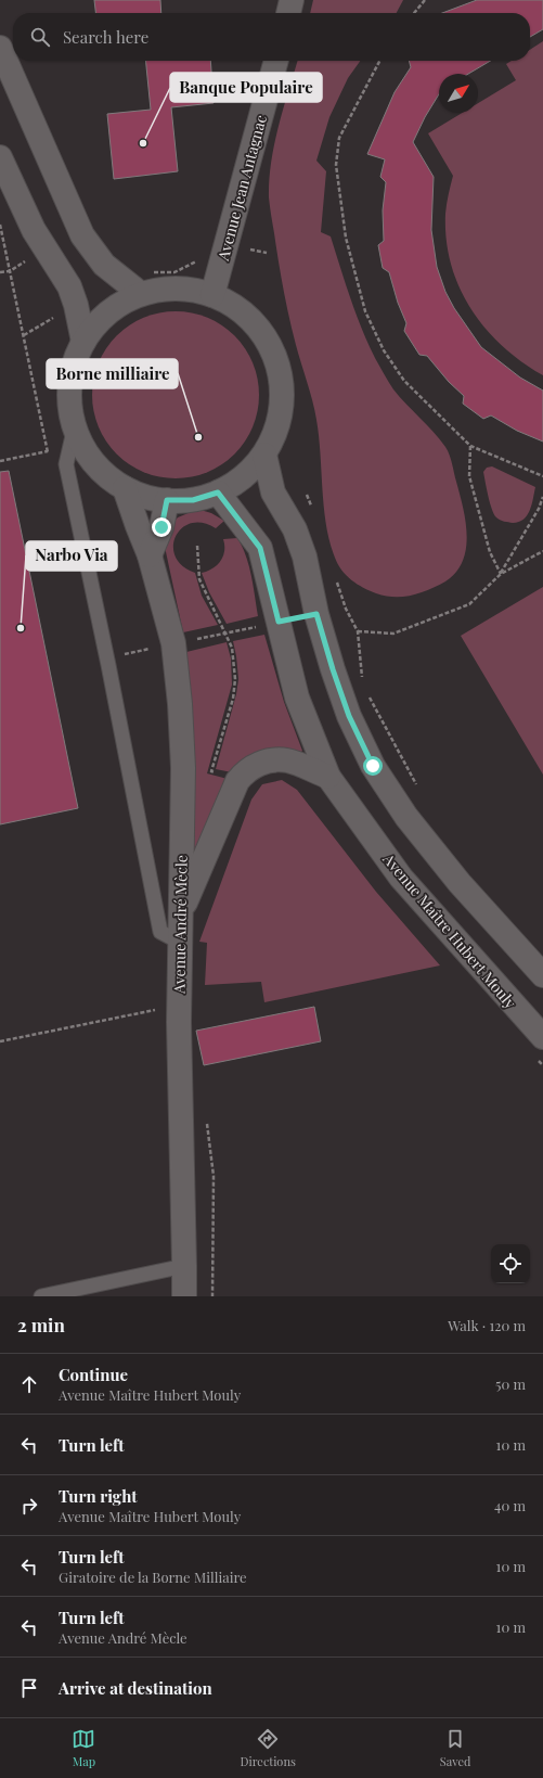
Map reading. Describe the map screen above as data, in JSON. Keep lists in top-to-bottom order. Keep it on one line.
{"streets":{"main road":["Avenue Jean Antagnac","Avenue André Mècle","Avenue Maître Hubert Mouly"]},"places":["Banque Populaire","Borne milliaire","Narbo Via"],"north":"top right","page":{"search":"Search here","heading":["2 min","Walk · 120 m"],"list":[["Continue","Avenue Maître Hubert Mouly","50 m"],["Turn left","10 m"],["Turn right","Avenue Maître Hubert Mouly","40 m"],["Turn left","Giratoire de la Borne Milliaire","10 m"],["Turn left","Avenue André Mècle","10 m"],"Arrive at destination"],"nav":["Map","Directions","Saved"]}}
